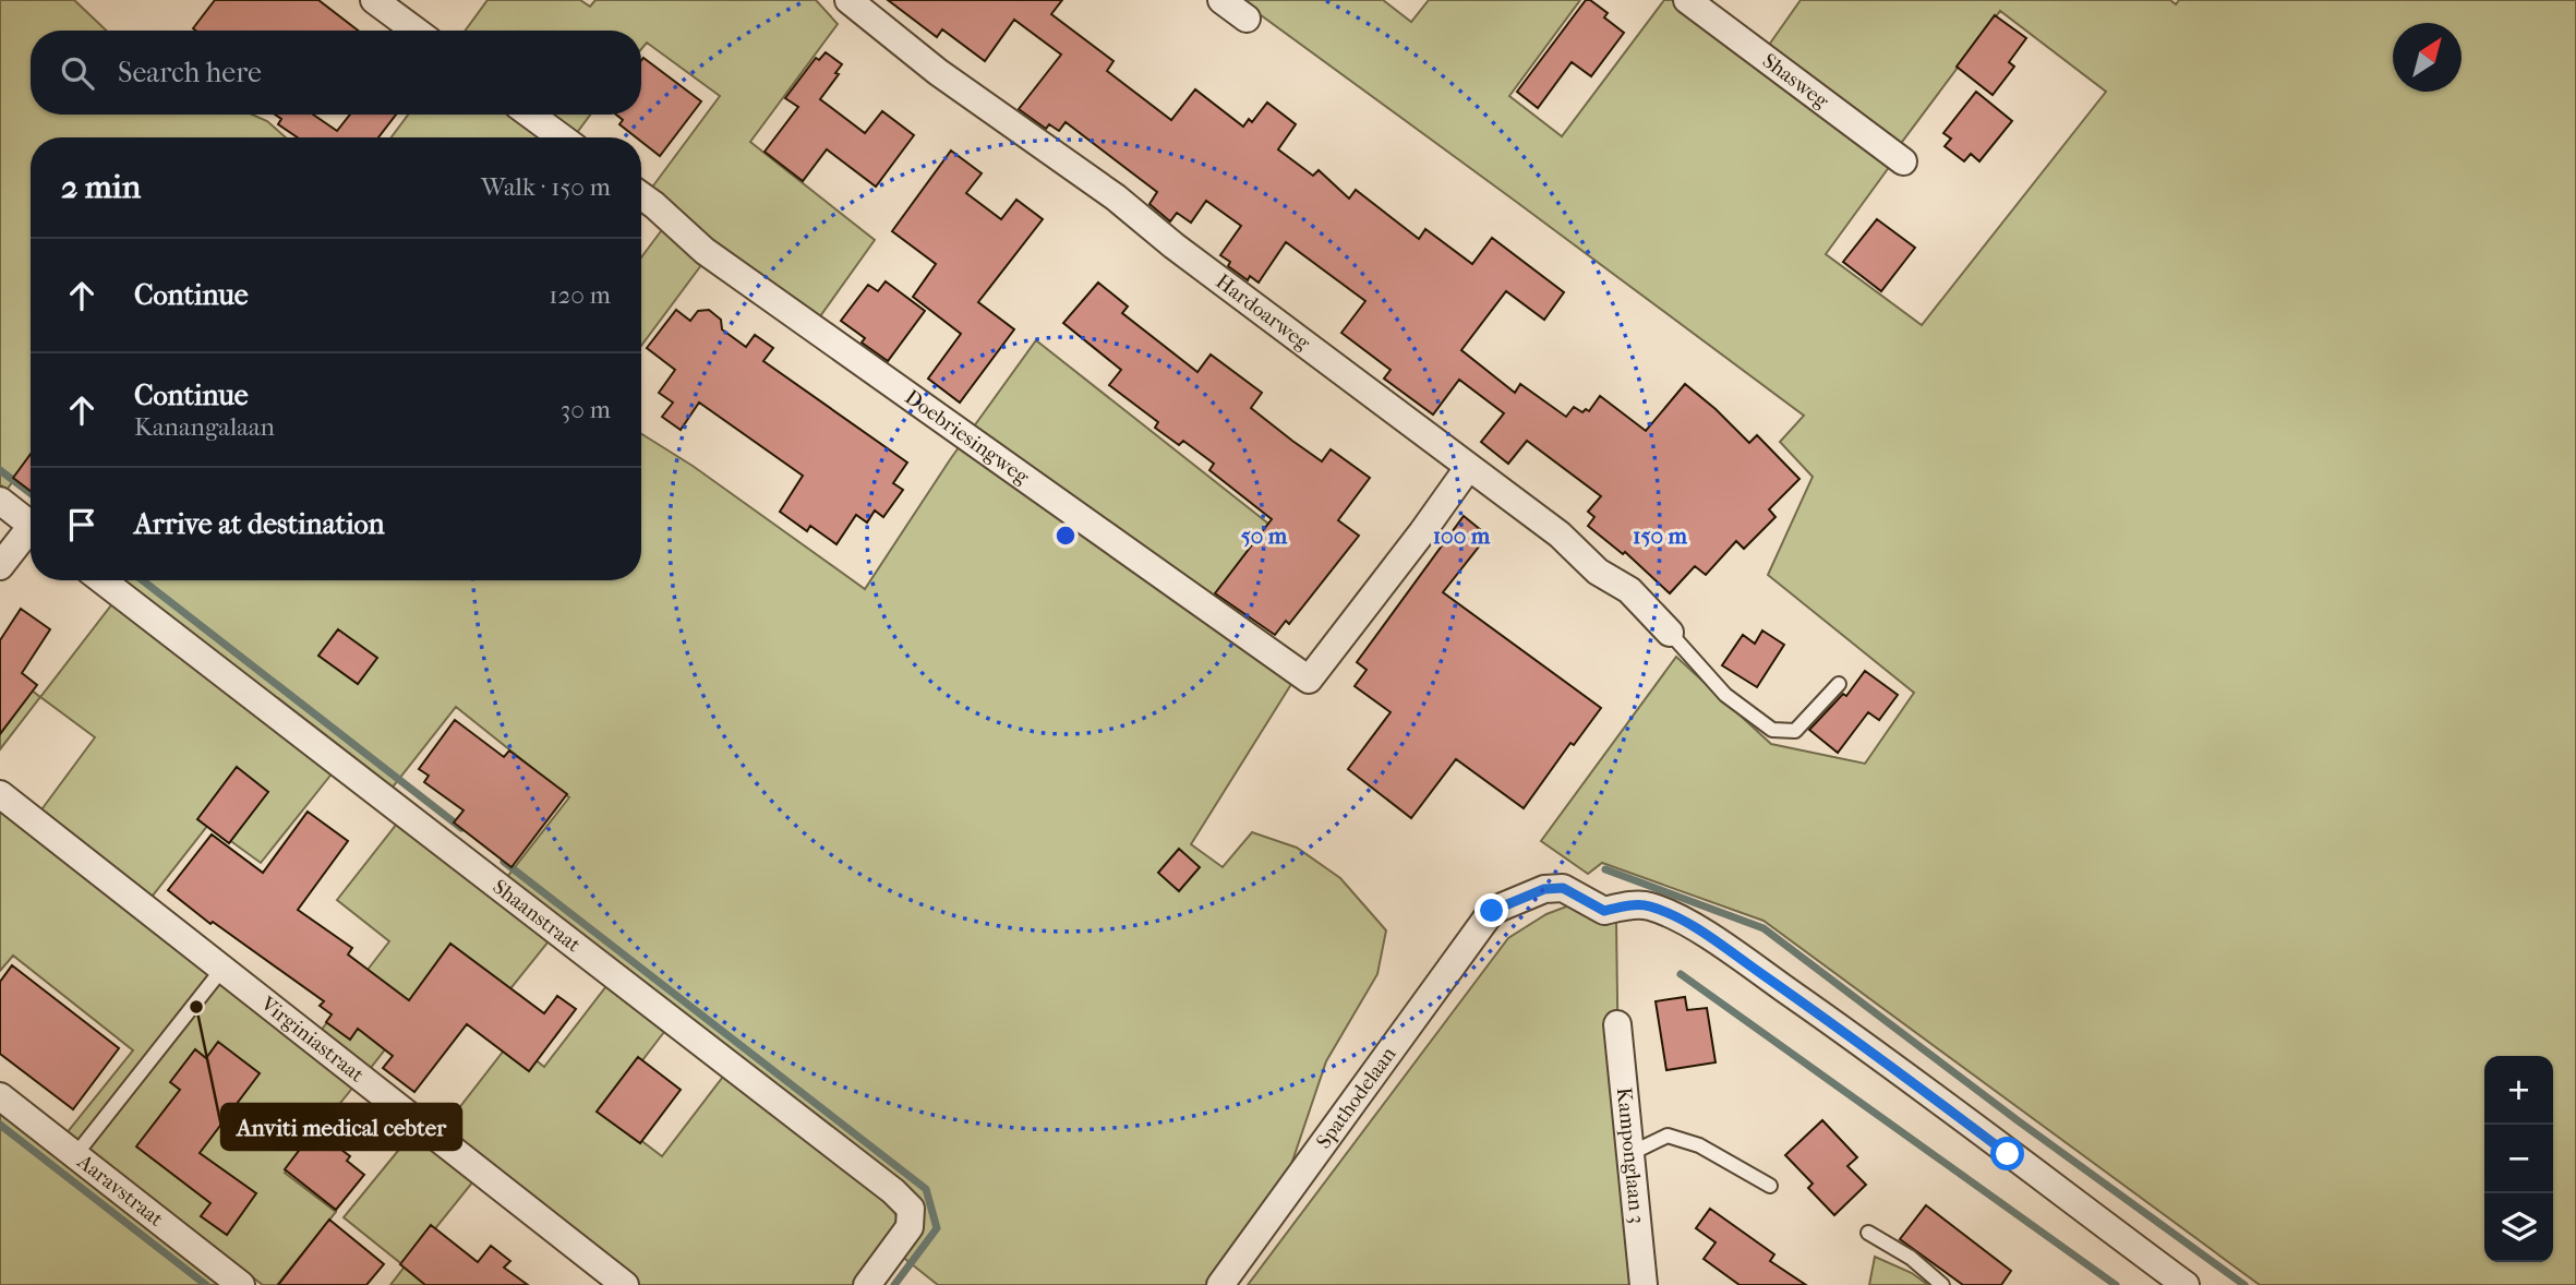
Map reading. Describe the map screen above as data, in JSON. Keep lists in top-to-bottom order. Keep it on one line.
{"streets":{"street":["Shasweg","Hardoarweg","Doebriesingweg","Shaanstraat","Virginiastraat","Spathodelaan","Kamponglaan 3","Aaravstraat"]},"crossings":[["Hardoarweg","Doebriesingweg"]],"places":["Anviti medical cebter"],"north":"top right","page":{"search":"Search here","heading":["2 min","Walk · 150 m"],"list":[["Continue","120 m"],["Continue","Kanangalaan","30 m"],"Arrive at destination"],"map_buttons":["+","−"]},"rings":["50 m","100 m","150 m"]}
